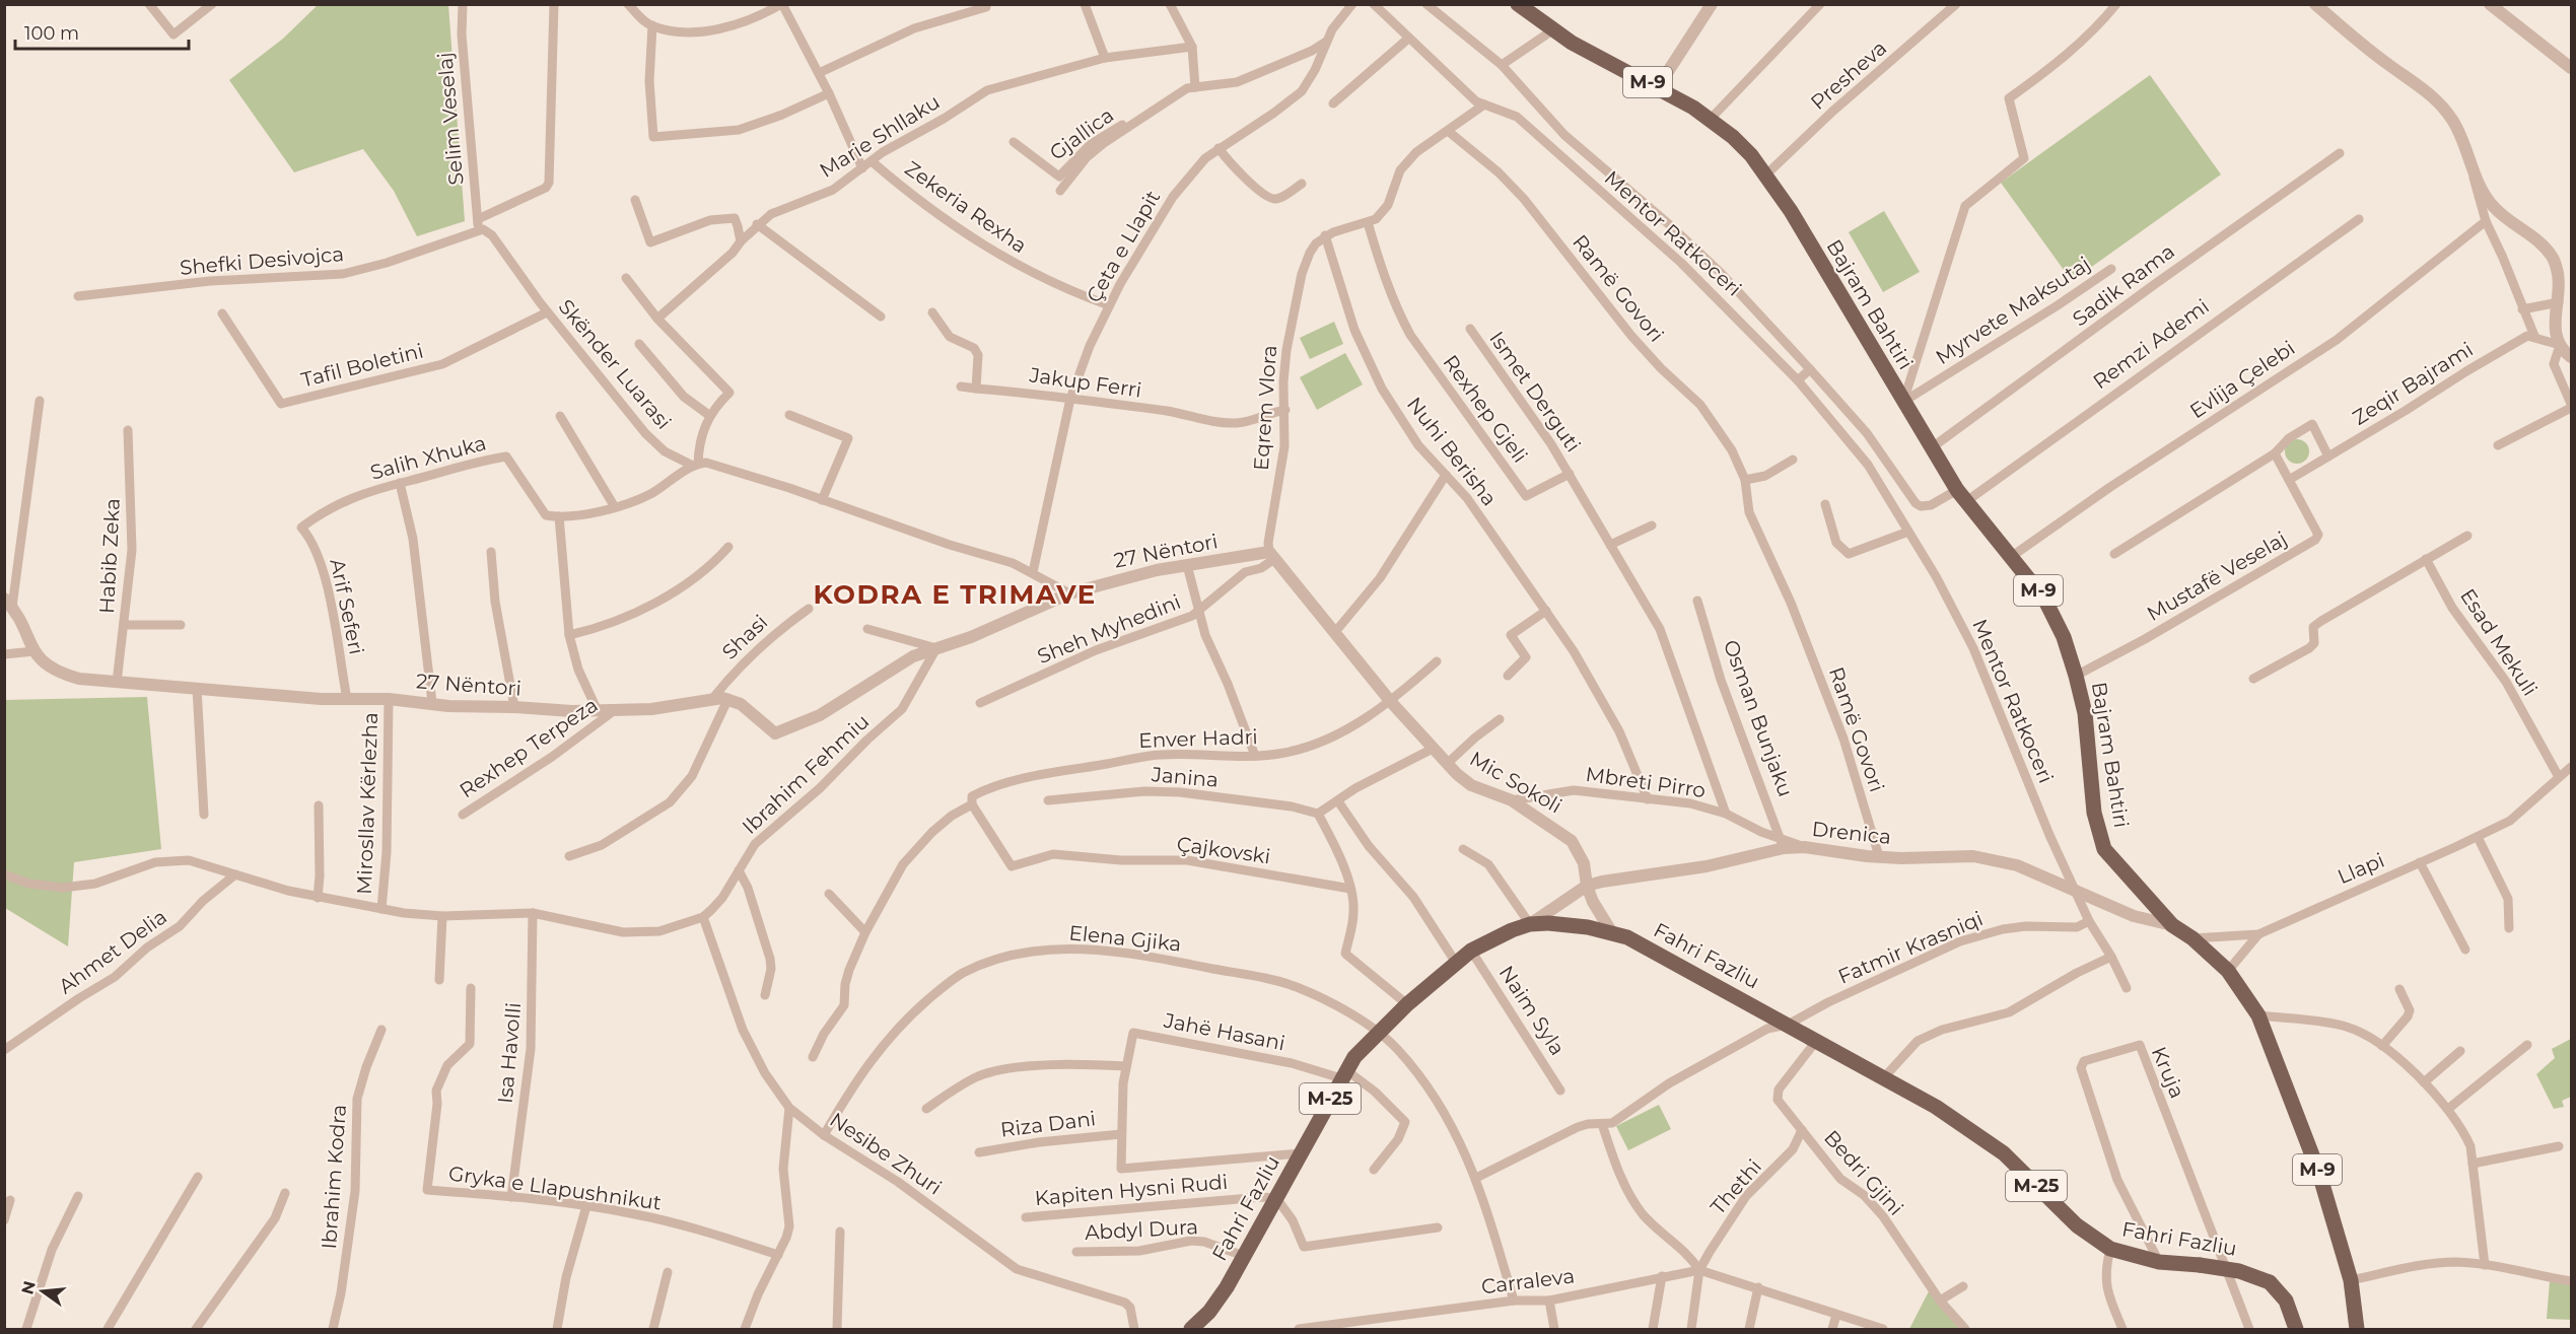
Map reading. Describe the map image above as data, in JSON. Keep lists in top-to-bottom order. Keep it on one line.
{"streets":{"main road":["M-9","Bajram Bahtiri","Fahri Fazliu","M-25"],"street":["Presheva","Selim Veselaj","Gjallica","Marie Shllaku","Zekeria Rexha","Mentor Ratkoceri","Çeta e Llapit","Shefki Desivojca","Sadik Rama","Ramë Govori","Myrvete Maksutaj","Remzi Ademi","Skënder Luarasi","Tafil Boletini","Evlija Çelebi","Jakup Ferri","Zeqir Bajrami","Ismet Derguti","Eqrem Vlora","Rexhep Gjeli","Nuhi Berisha","Salih Xhuka","27 Nëntori","Habib Zeka","Mustafë Veselaj","Arif Seferi","Sheh Myhedini","Shasi","Esad Mekuli","Osman Bunjaku","Enver Hadri","Rexhep Terpeza","Ibrahim Fehmiu","Janina","Mic Sokoli","Mbreti Pirro","Mirosllav Kërlezha","Drenica","Çajkovski","Llapi","Elena Gjika","Fatmir Krasniqi","Ahmet Delia","Naim Syla","Jahë Hasani","Isa Havolli","Kruja","Riza Dani","Nesibe Zhuri","Bedri Gjini","Ibrahim Kodra","Thethi","Gryka e Llapushnikut","Kapiten Hysni Rudi","Abdyl Dura","Carraleva"]},"crossings":[["Presheva","Bajram Bahtiri"],["Selim Veselaj","Shefki Desivojca"],["Selim Veselaj","Skënder Luarasi"],["Marie Shllaku","Zekeria Rexha"],["Zekeria Rexha","Çeta e Llapit"],["Mentor Ratkoceri","Drenica"],["Mentor Ratkoceri","Fatmir Krasniqi"],["Çeta e Llapit","Skënder Luarasi"],["Çeta e Llapit","Jakup Ferri"],["Shefki Desivojca","Skënder Luarasi"],["Sadik Rama","Bajram Bahtiri"],["Ramë Govori","Drenica"],["Bajram Bahtiri","Myrvete Maksutaj"],["Bajram Bahtiri","Remzi Ademi"],["Bajram Bahtiri","Evlija Çelebi"],["Bajram Bahtiri","Mustafë Veselaj"],["Bajram Bahtiri","Drenica"],["Bajram Bahtiri","Llapi"],["Skënder Luarasi","Tafil Boletini"],["Skënder Luarasi","27 Nëntori"],["Jakup Ferri","Eqrem Vlora"],["Zeqir Bajrami","Mustafë Veselaj"],["Ismet Derguti","Rexhep Gjeli"],["Eqrem Vlora","Nuhi Berisha"],["Eqrem Vlora","27 Nëntori"],["Eqrem Vlora","Sheh Myhedini"],["Eqrem Vlora","Mic Sokoli"],["Nuhi Berisha","Mbreti Pirro"],["Salih Xhuka","Arif Seferi"],["27 Nëntori","Habib Zeka"],["27 Nëntori","Arif Seferi"],["27 Nëntori","Sheh Myhedini"],["27 Nëntori","Shasi"],["27 Nëntori","Rexhep Terpeza"],["27 Nëntori","Ibrahim Fehmiu"],["27 Nëntori","Mic Sokoli"],["27 Nëntori","Mirosllav Kërlezha"],["Sheh Myhedini","Mic Sokoli"],["Esad Mekuli","Llapi"],["Osman Bunjaku","Mbreti Pirro"],["Osman Bunjaku","Drenica"],["Enver Hadri","Mic Sokoli"],["Enver Hadri","Çajkovski"],["Ibrahim Fehmiu","Mirosllav Kërlezha"],["Ibrahim Fehmiu","Ahmet Delia"],["Ibrahim Fehmiu","Isa Havolli"],["Ibrahim Fehmiu","Nesibe Zhuri"],["Mic Sokoli","Mbreti Pirro"],["Mic Sokoli","Drenica"],["Mic Sokoli","Fahri Fazliu"],["Mbreti Pirro","Drenica"],["Drenica","Fahri Fazliu"],["Elena Gjika","Fatmir Krasniqi"],["Elena Gjika","Fahri Fazliu"],["Elena Gjika","Nesibe Zhuri"],["Elena Gjika","Carraleva"],["Fatmir Krasniqi","Fahri Fazliu"],["Fahri Fazliu","Naim Syla"],["Fahri Fazliu","Jahë Hasani"],["Fahri Fazliu","Kruja"],["Fahri Fazliu","Bedri Gjini"],["Fahri Fazliu","Kapiten Hysni Rudi"],["Fahri Fazliu","Abdyl Dura"],["Isa Havolli","Gryka e Llapushnikut"],["Bedri Gjini","Thethi"],["Thethi","Carraleva"]],"districts":["KODRA E TRIMAVE"],"scale_bar":"100 m","north":"left"}
